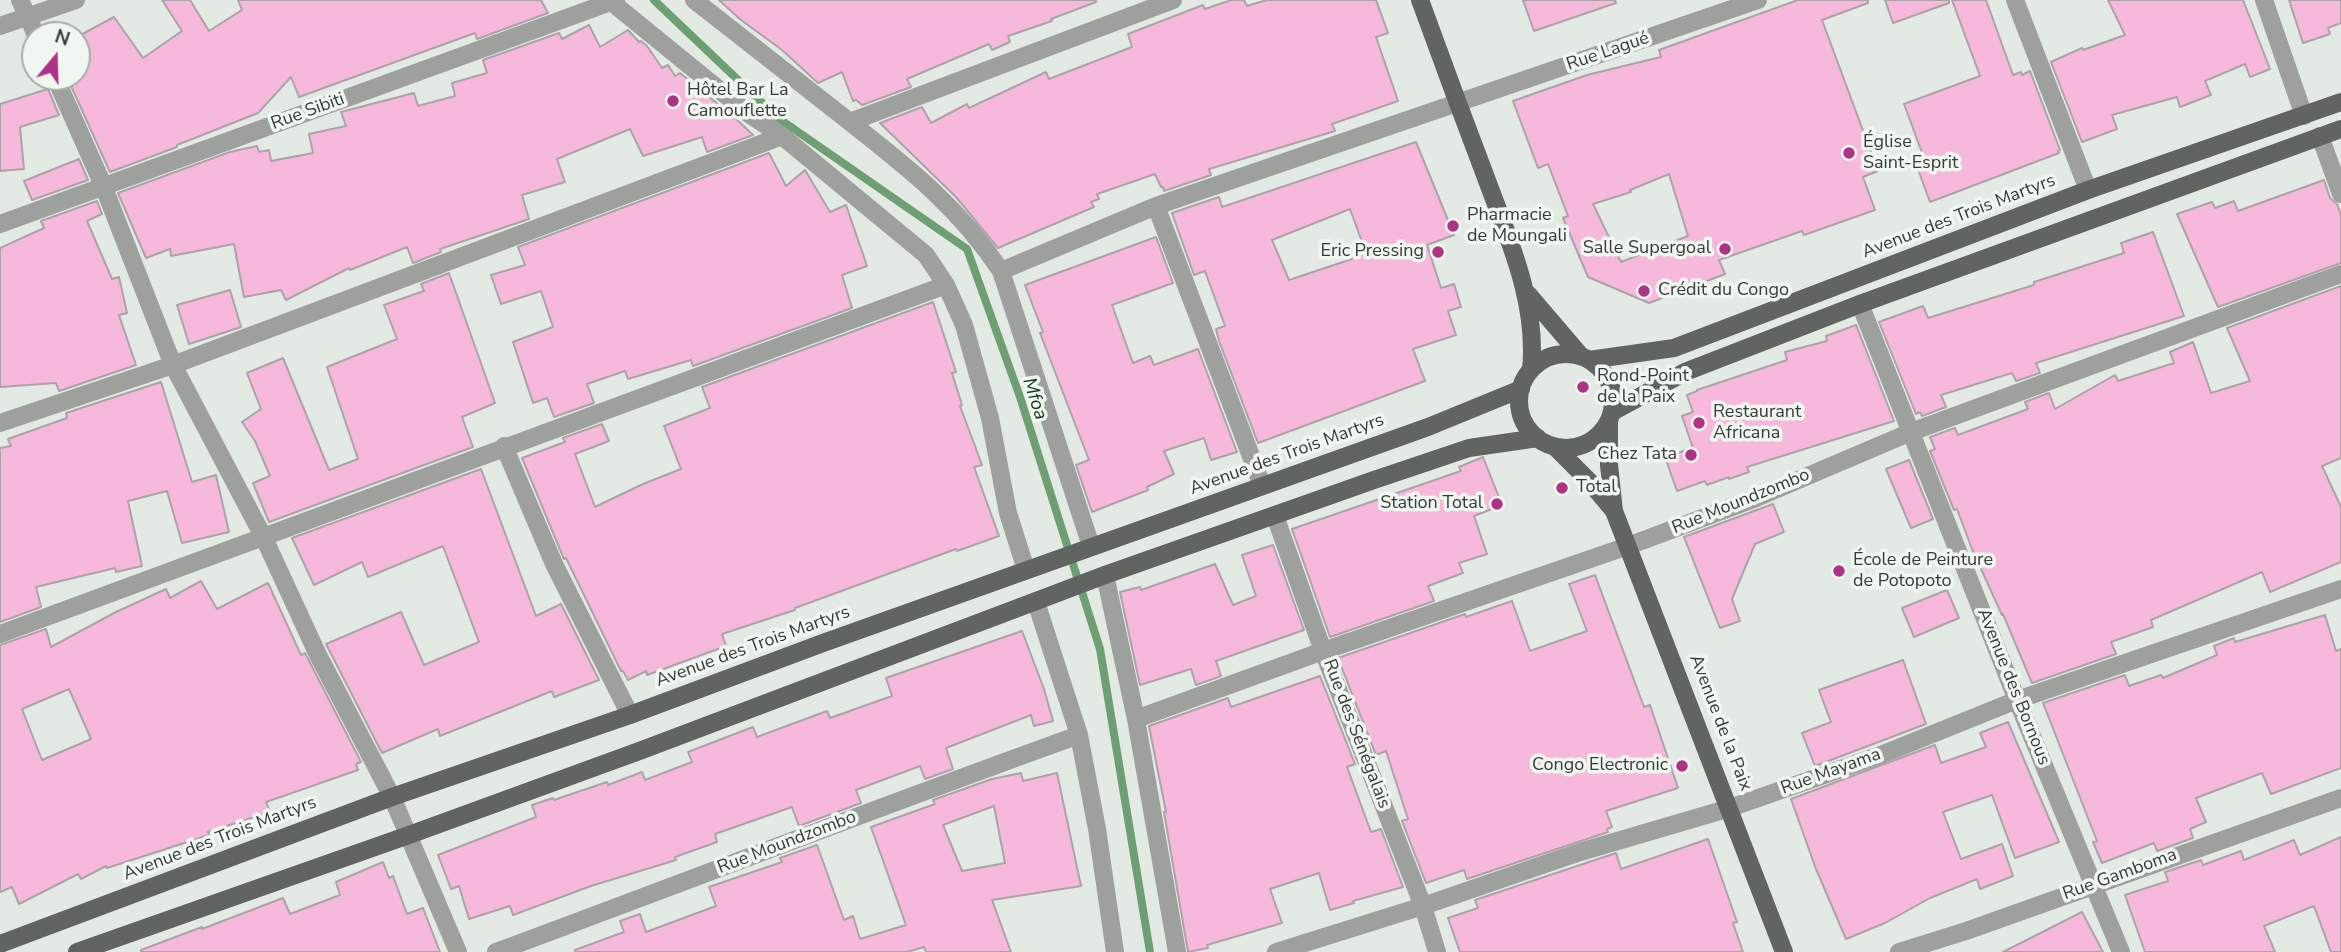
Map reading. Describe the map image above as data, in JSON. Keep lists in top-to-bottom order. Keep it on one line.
{"streets":{"main road":["Avenue des Trois Martyrs","Avenue de la Paix"],"street":["Rue Lagué","Rue Sibiti","Rue Moundzombo","Avenue des Bornous","Rue des Sénégalais","Rue Mayama","Rue Gamboma"]},"crossings":[["Avenue des Trois Martyrs","Avenue de la Paix"],["Rue Moundzombo","Avenue des Bornous"],["Rue Moundzombo","Avenue de la Paix"],["Rue Moundzombo","Rue des Sénégalais"],["Avenue des Bornous","Rue Mayama"],["Avenue des Bornous","Rue Gamboma"],["Avenue de la Paix","Rue Mayama"],["Rue des Sénégalais","Rue Mayama"]],"water":["Mfoa"],"places":["Hôtel Bar La Camouflette","Église Saint-Esprit","Pharmacie de Moungali","Salle Supergoal","Eric Pressing","Crédit du Congo","Rond-Point de la Paix","Restaurant Africana","Chez Tata","Total","Station Total","École de Peinture de Potopoto","Congo Electronic"],"north":"top"}
